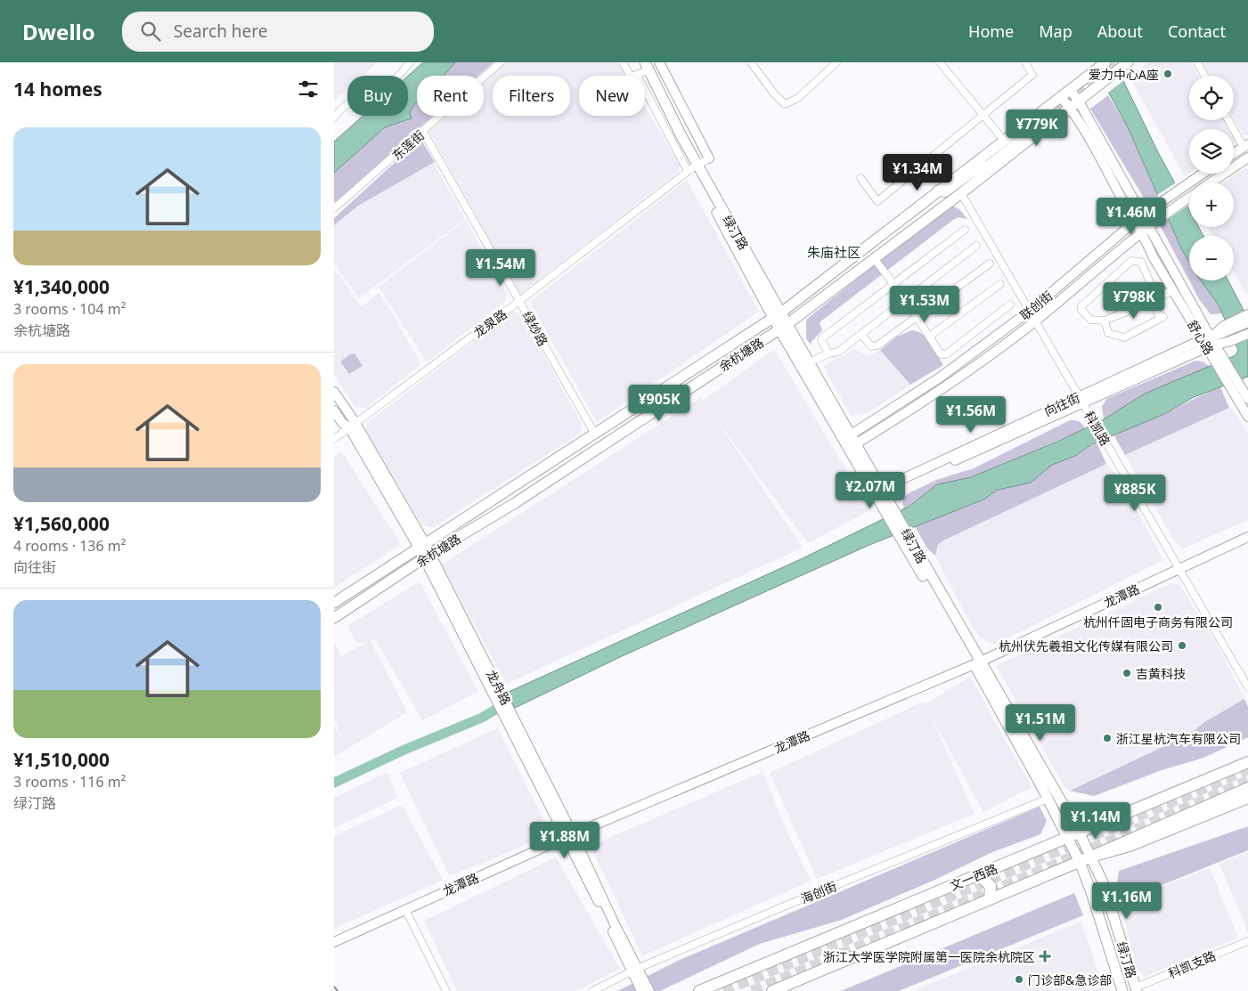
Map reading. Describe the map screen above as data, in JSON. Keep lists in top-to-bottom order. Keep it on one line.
{"streets":{"main road":["绿汀路","余杭塘路","文一西路"],"street":["东莲街","联创街","龙泉路","绿纱路","舒心路","向往街","科凯路","龙潭路","龙舟路","海创街","科凯支路"]},"crossings":[["东莲街","绿纱路"],["绿汀路","联创街"],["绿汀路","龙泉路"],["绿汀路","余杭塘路"],["绿汀路","向往街"],["绿汀路","龙潭路"],["绿汀路","文一西路"],["绿汀路","海创街"],["绿汀路","科凯支路"],["联创街","舒心路"],["联创街","科凯路"],["龙泉路","绿纱路"],["龙泉路","龙舟路"],["绿纱路","余杭塘路"],["舒心路","余杭塘路"],["舒心路","向往街"],["余杭塘路","科凯路"],["余杭塘路","龙舟路"],["向往街","科凯路"],["科凯路","龙潭路"],["龙潭路","龙舟路"],["龙舟路","海创街"]],"districts":["朱庙社区"],"places":{"other":["爱力中心A座","杭州仟固电子商务有限公司","杭州伏先羲祖文化传媒有限公司","吉黄科技","浙江星杭汽车有限公司","门诊部&急诊部"],"health":["浙江大学医学院附属第一医院余杭院区"]},"page":{"header":"Dwello","search":"Search here","nav":["Home","Map","About","Contact"],"heading":"14 homes","map_buttons":["+","−"],"chip":["Buy","Rent","Filters","New"],"price":["¥779K","¥1.34M","¥1.46M","¥1.54M","¥798K","¥1.53M","¥905K","¥1.56M","¥2.07M","¥885K","¥1.51M","¥1.14M","¥1.88M","¥1.16M"],"list":[{"name":"¥1,340,000","note":"3 rooms · 104 m² · 余杭塘路"},{"name":"¥1,560,000","note":"4 rooms · 136 m² · 向往街"},{"name":"¥1,510,000","note":"3 rooms · 116 m² · 绿汀路"}]}}
